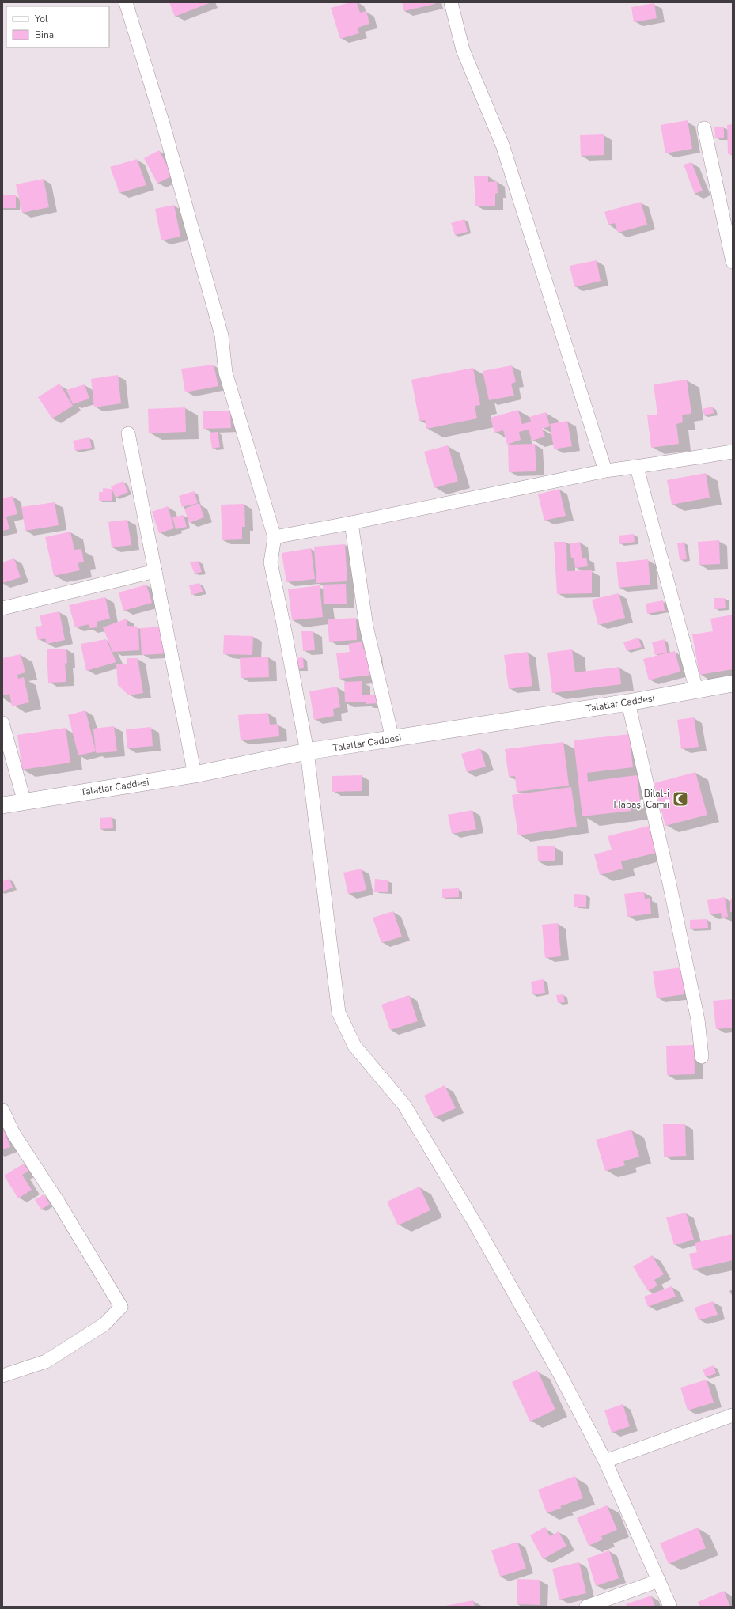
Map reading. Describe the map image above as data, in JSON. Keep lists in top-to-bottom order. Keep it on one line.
{"streets":{"street":["Talatlar Caddesi"]},"places":{"mosque":["Bilal-i Habaşi Camii"]},"legend":["Yol","Bina"]}
